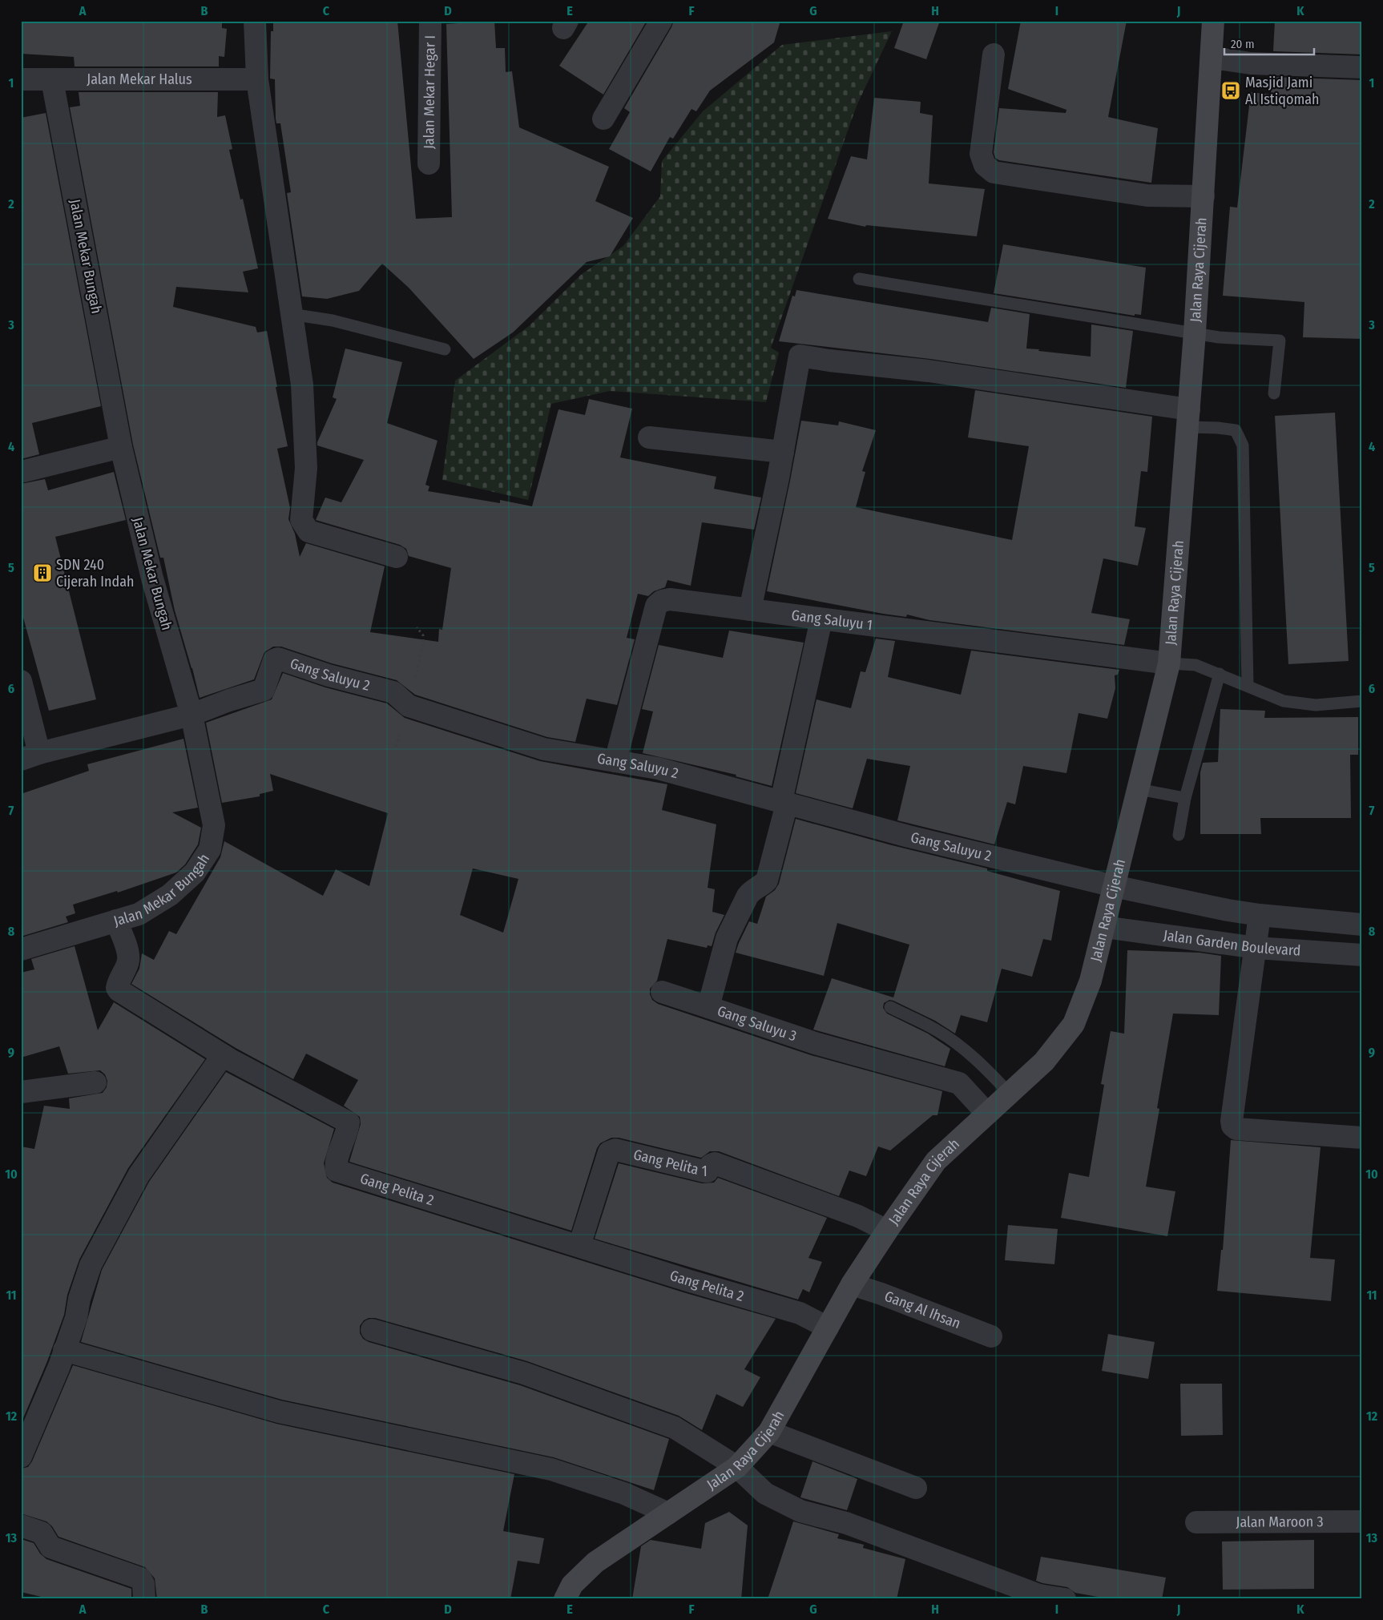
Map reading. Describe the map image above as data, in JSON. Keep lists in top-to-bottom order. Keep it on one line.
{"streets":{"main road":["Jalan Raya Cijerah"],"street":["Jalan Mekar Halus","Jalan Mekar Hegar I","Jalan Mekar Bungah","Gang Saluyu 1","Gang Saluyu 2","Jalan Garden Boulevard","Gang Saluyu 3","Gang Pelita 1","Gang Pelita 2","Gang Al Ihsan","Jalan Maroon 3"]},"crossings":[["Jalan Mekar Halus","Jalan Mekar Bungah"],["Jalan Mekar Bungah","Gang Saluyu 2"],["Jalan Mekar Bungah","Gang Pelita 2"],["Jalan Raya Cijerah","Gang Saluyu 1"],["Jalan Raya Cijerah","Gang Saluyu 2"],["Jalan Raya Cijerah","Jalan Garden Boulevard"],["Jalan Raya Cijerah","Gang Saluyu 3"],["Jalan Raya Cijerah","Gang Pelita 1"],["Jalan Raya Cijerah","Gang Pelita 2"],["Jalan Raya Cijerah","Gang Al Ihsan"],["Gang Saluyu 1","Gang Saluyu 2"],["Gang Saluyu 1","Gang Saluyu 3"],["Gang Saluyu 2","Gang Saluyu 3"],["Gang Pelita 1","Gang Pelita 2"]],"places":{"bus stop":["Masjid Jami Al Istiqomah"],"building":["SDN 240 Cijerah Indah"]},"scale_bar":"20 m","grid":{"columns":["A","B","C","D","E","F","G","H","I","J","K"],"rows":["1","2","3","4","5","6","7","8","9","10","11","12","13"]}}
